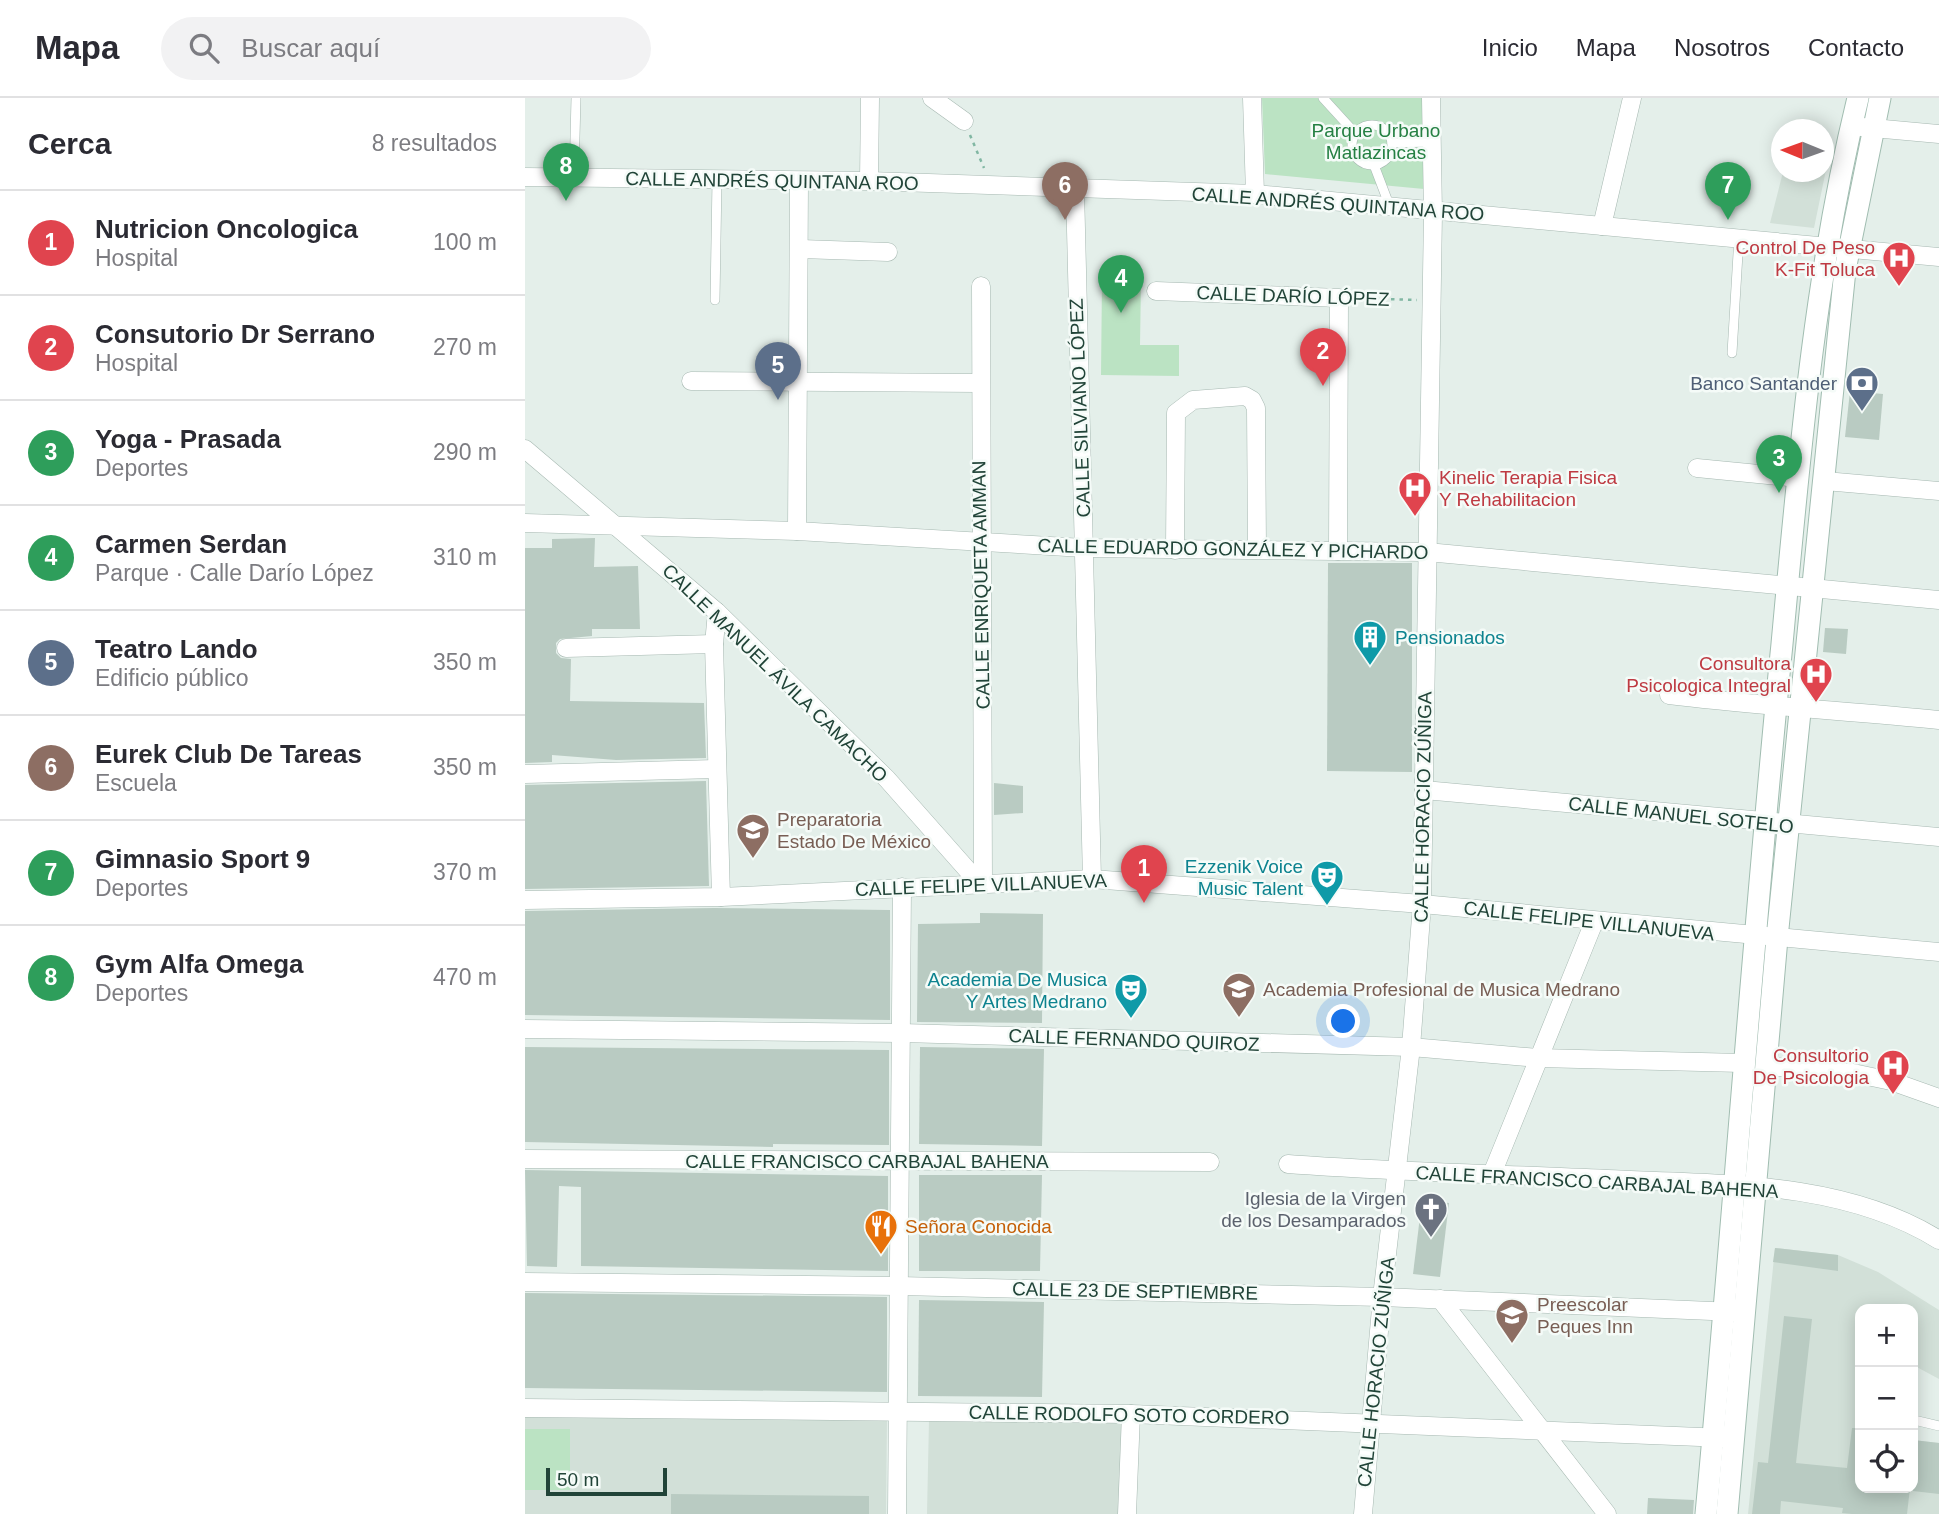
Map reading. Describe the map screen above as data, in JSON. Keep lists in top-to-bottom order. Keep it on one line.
{"streets":{"street":["CALLE ANDRÉS QUINTANA ROO","CALLE DARÍO LÓPEZ","CALLE SILVIANO LÓPEZ","CALLE EDUARDO GONZÁLEZ Y PICHARDO","CALLE ENRIQUETA AMMAN","CALLE MANUEL ÁVILA CAMACHO","CALLE HORACIO ZÚÑIGA","CALLE MANUEL SOTELO","CALLE FELIPE VILLANUEVA","CALLE FERNANDO QUIROZ","CALLE FRANCISCO CARBAJAL BAHENA","CALLE 23 DE SEPTIEMBRE","CALLE RODOLFO SOTO CORDERO"]},"crossings":[["CALLE ANDRÉS QUINTANA ROO","CALLE SILVIANO LÓPEZ"],["CALLE ANDRÉS QUINTANA ROO","CALLE HORACIO ZÚÑIGA"],["CALLE DARÍO LÓPEZ","CALLE HORACIO ZÚÑIGA"],["CALLE SILVIANO LÓPEZ","CALLE EDUARDO GONZÁLEZ Y PICHARDO"],["CALLE SILVIANO LÓPEZ","CALLE FELIPE VILLANUEVA"],["CALLE EDUARDO GONZÁLEZ Y PICHARDO","CALLE ENRIQUETA AMMAN"],["CALLE EDUARDO GONZÁLEZ Y PICHARDO","CALLE MANUEL ÁVILA CAMACHO"],["CALLE EDUARDO GONZÁLEZ Y PICHARDO","CALLE HORACIO ZÚÑIGA"],["CALLE ENRIQUETA AMMAN","CALLE MANUEL ÁVILA CAMACHO"],["CALLE ENRIQUETA AMMAN","CALLE FELIPE VILLANUEVA"],["CALLE MANUEL ÁVILA CAMACHO","CALLE FELIPE VILLANUEVA"],["CALLE HORACIO ZÚÑIGA","CALLE MANUEL SOTELO"],["CALLE HORACIO ZÚÑIGA","CALLE FELIPE VILLANUEVA"],["CALLE HORACIO ZÚÑIGA","CALLE FERNANDO QUIROZ"],["CALLE HORACIO ZÚÑIGA","CALLE FRANCISCO CARBAJAL BAHENA"],["CALLE HORACIO ZÚÑIGA","CALLE 23 DE SEPTIEMBRE"],["CALLE HORACIO ZÚÑIGA","CALLE RODOLFO SOTO CORDERO"]],"parks":["Parque Urbano Matlazincas"],"places":{"hospital":["Control De Peso K-Fit Toluca","Kinelic Terapia Fisica Y Rehabilitacion","Consultora Psicologica Integral","Consultorio De Psicologia"],"bank":["Banco Santander"],"building":["Pensionados"],"school or university":["Preparatoria Estado De México","Academia Profesional de Musica Medrano","Preescolar Peques Inn"],"theatre":["Ezzenik Voice Music Talent","Academia De Musica Y Artes Medrano"],"church":["Iglesia de la Virgen de los Desamparados"],"restaurant":["Señora Conocida"]},"scale_bar":"50 m","north":"left","page":{"header":"Mapa","search":"Buscar aquí","nav":["Inicio","Mapa","Nosotros","Contacto"],"heading":["Cerca","8 resultados"],"pins":["8","6","7","4","2","5","3","1"],"list":[{"mark":"1","name":"Nutricion Oncologica","note":"Hospital","value":"100 m"},{"mark":"2","name":"Consutorio Dr Serrano","note":"Hospital","value":"270 m"},{"mark":"3","name":"Yoga - Prasada","note":"Deportes","value":"290 m"},{"mark":"4","name":"Carmen Serdan","note":"Parque · Calle Darío López","value":"310 m"},{"mark":"5","name":"Teatro Lando","note":"Edificio público","value":"350 m"},{"mark":"6","name":"Eurek Club De Tareas","note":"Escuela","value":"350 m"},{"mark":"7","name":"Gimnasio Sport 9","note":"Deportes","value":"370 m"},{"mark":"8","name":"Gym Alfa Omega","note":"Deportes","value":"470 m"}],"map_buttons":["+","−"],"scale":"50 m"}}
